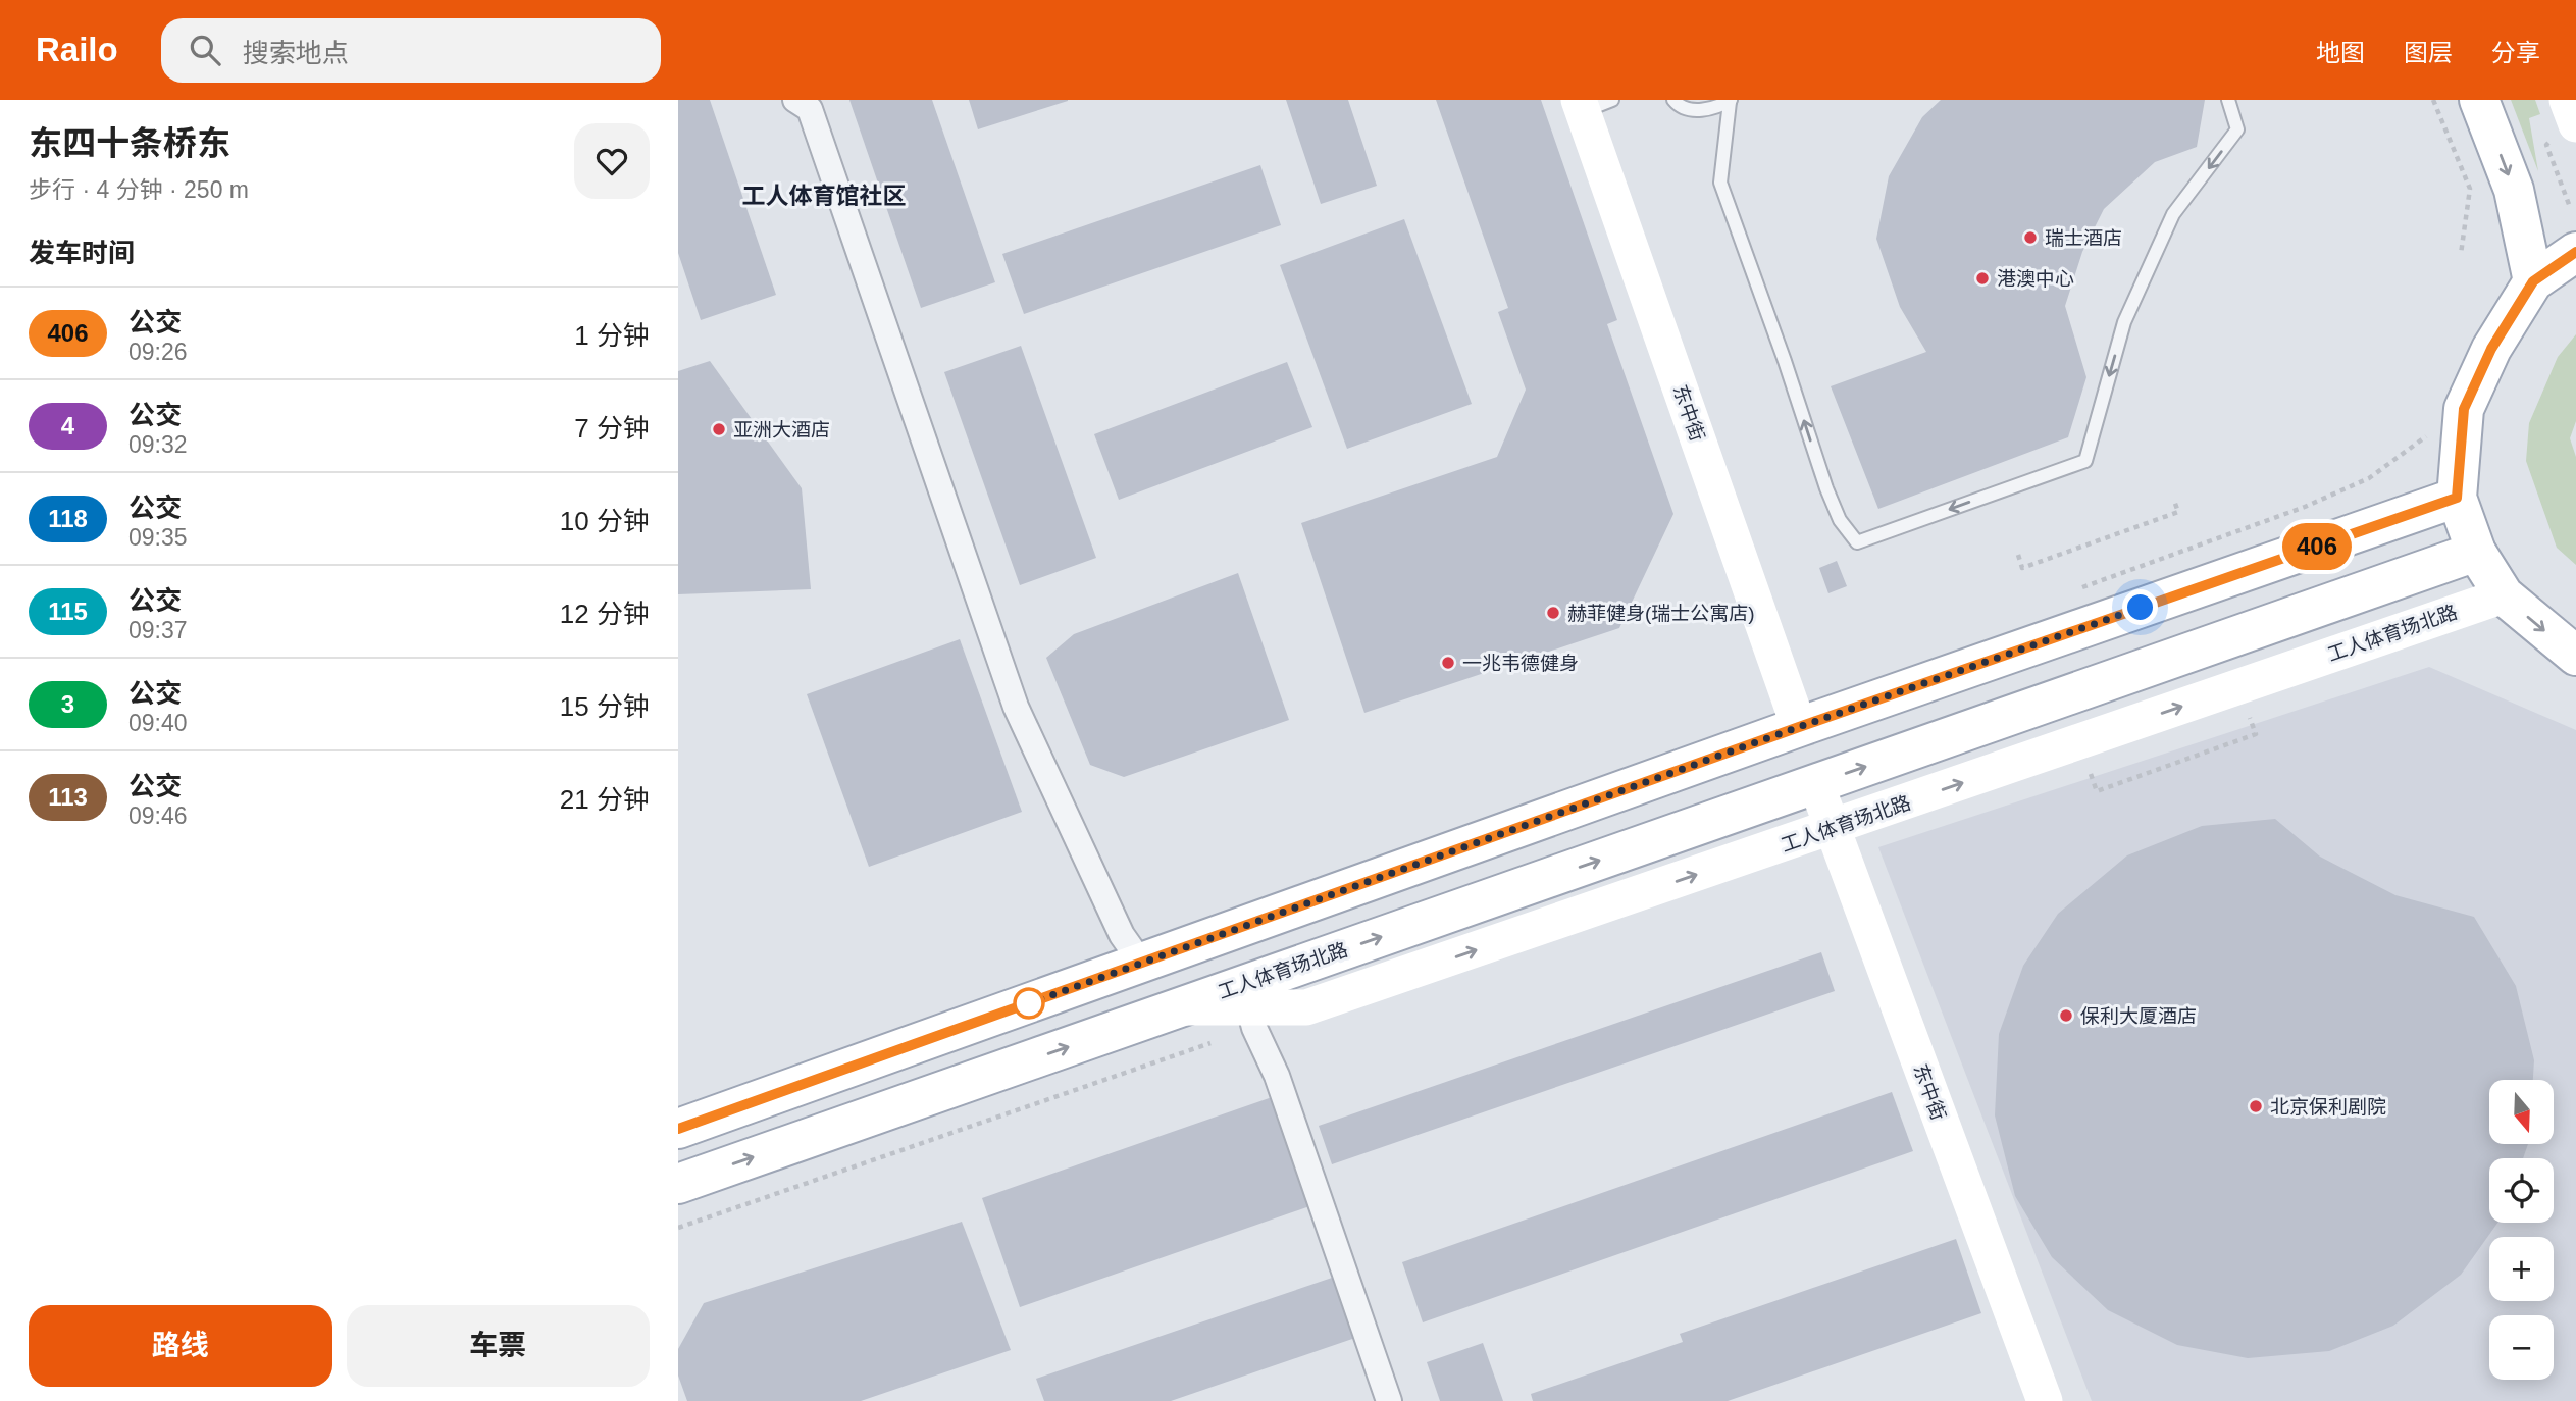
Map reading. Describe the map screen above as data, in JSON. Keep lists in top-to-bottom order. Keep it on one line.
{"streets":{"main road":["工人体育场北路"],"street":["东中街"]},"crossings":[["东中街","工人体育场北路"]],"districts":["工人体育馆社区"],"places":["瑞士酒店","港澳中心","亚洲大酒店","赫菲健身(瑞士公寓店)","一兆韦德健身","保利大厦酒店","北京保利剧院"],"lines":["bus line 406"],"north":"bottom","page":{"header":"Railo","search":"搜索地点","nav":["地图","图层","分享"],"heading":[["东四十条桥东","步行 · 4 分钟 · 250 m"],"发车时间"],"on_map":"406","list":[{"mark":"406","name":"公交","note":"09:26","value":"1 分钟"},{"mark":"4","name":"公交","note":"09:32","value":"7 分钟"},{"mark":"118","name":"公交","note":"09:35","value":"10 分钟"},{"mark":"115","name":"公交","note":"09:37","value":"12 分钟"},{"mark":"3","name":"公交","note":"09:40","value":"15 分钟"},{"mark":"113","name":"公交","note":"09:46","value":"21 分钟"}],"map_buttons":["+","−"],"buttons":["路线","车票"]}}
